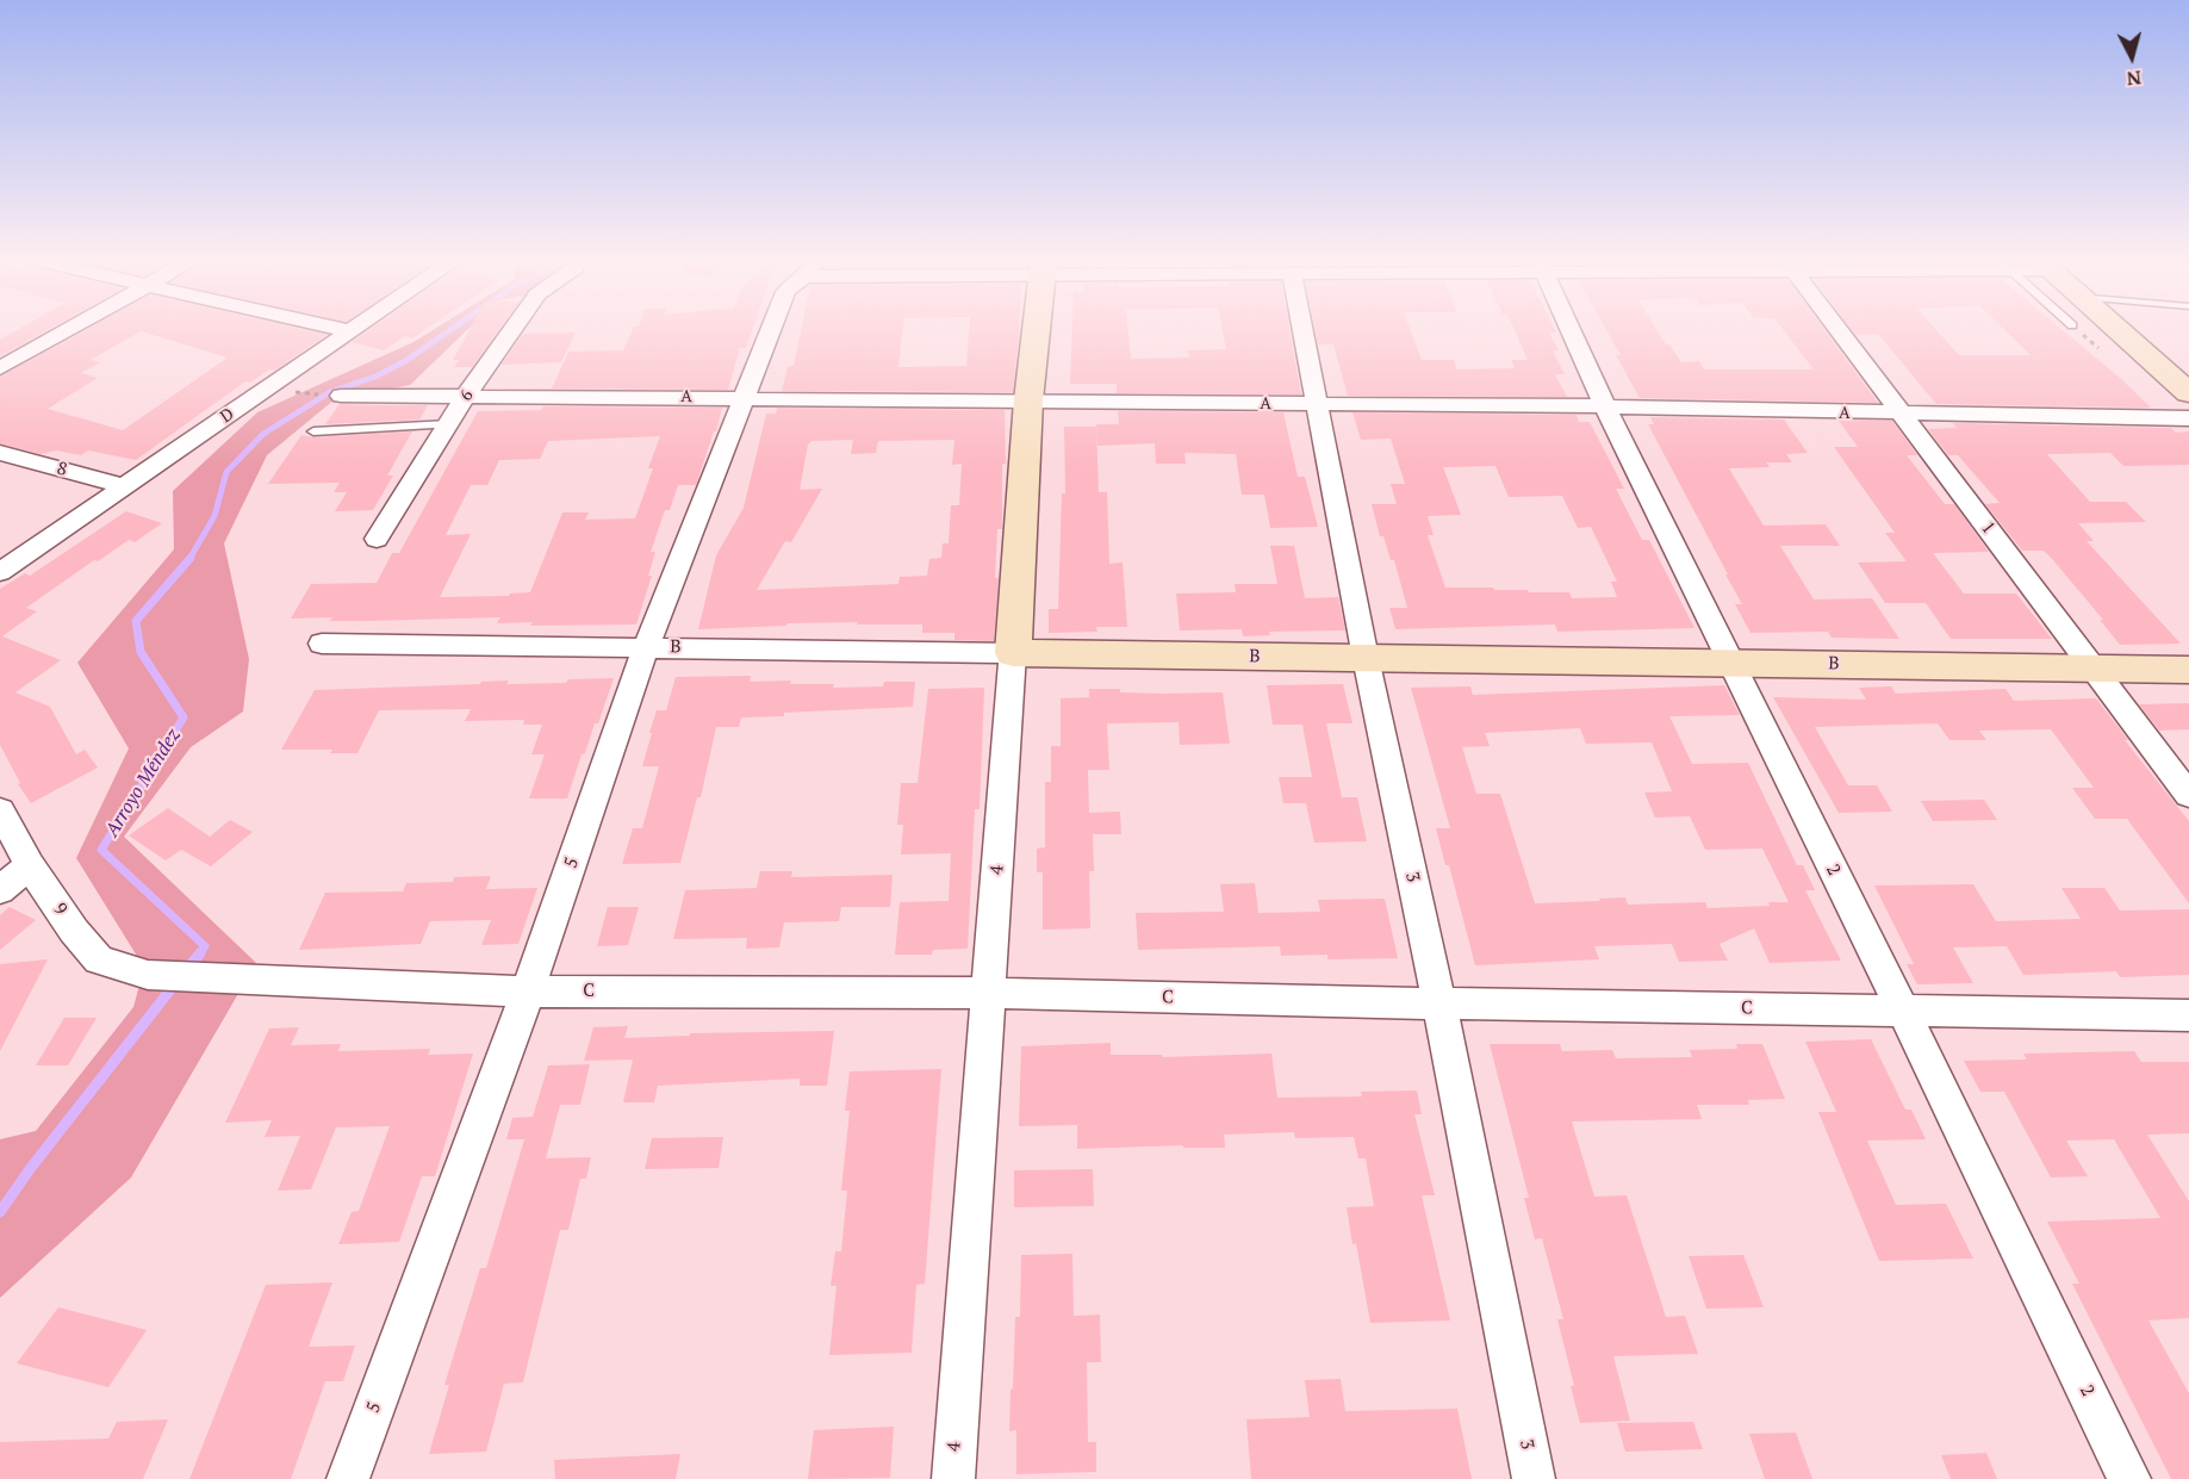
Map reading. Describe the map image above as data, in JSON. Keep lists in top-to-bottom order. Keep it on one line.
{"streets":{"street":["6","A","D","8","1","B","5","4","2","3","9","C"]},"crossings":[["6","A"],["A","1"],["A","5"],["A","4"],["A","2"],["A","3"],["D","8"],["1","B"],["B","5"],["B","4"],["B","2"],["B","3"],["5","C"],["4","C"],["2","C"],["3","C"],["9","C"]],"water":["Arroyo Méndez"],"north":"bottom"}
